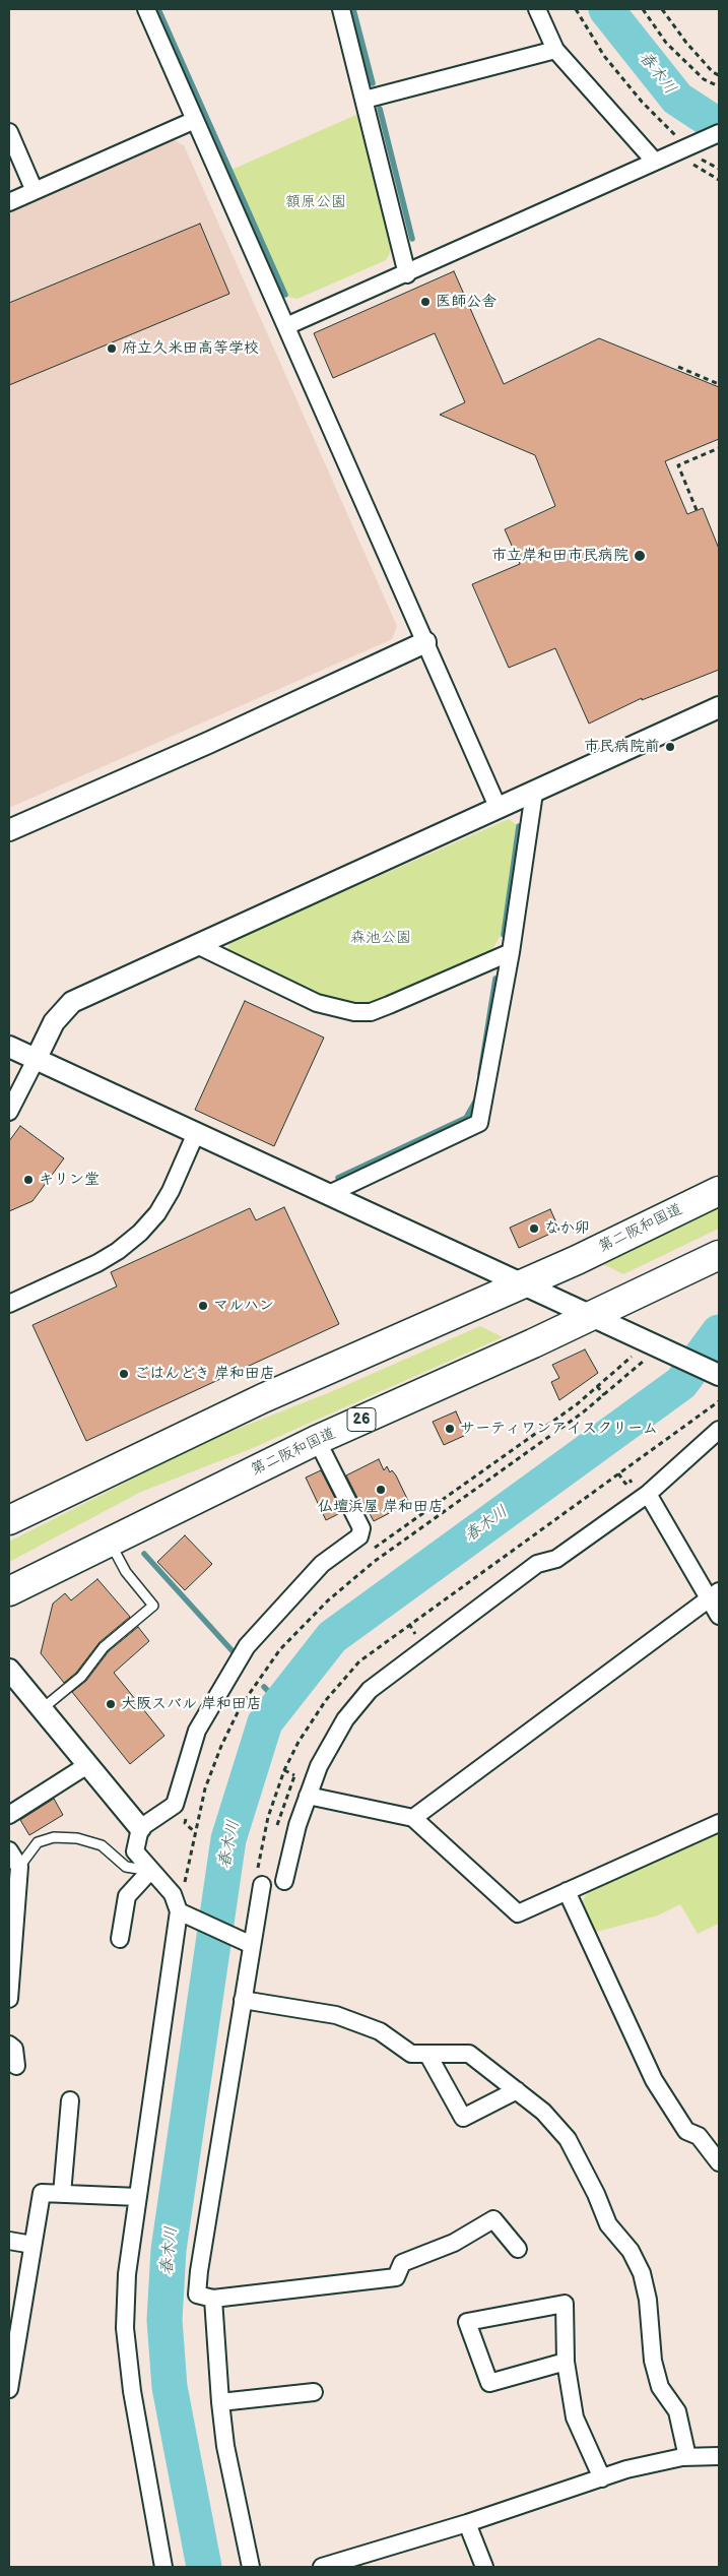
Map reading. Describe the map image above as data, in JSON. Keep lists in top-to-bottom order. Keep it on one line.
{"streets":{"highway":["第二阪和国道","26"]},"water":["春木川"],"parks":["額原公園","森池公園"],"places":["医師公舎","府立久米田高等学校","市立岸和田市民病院","市民病院前","キリン堂","なか卯","マルハン","ごはんどき 岸和田店","サーティワンアイスクリーム","仏壇浜屋 岸和田店","大阪スバル 岸和田店"]}
